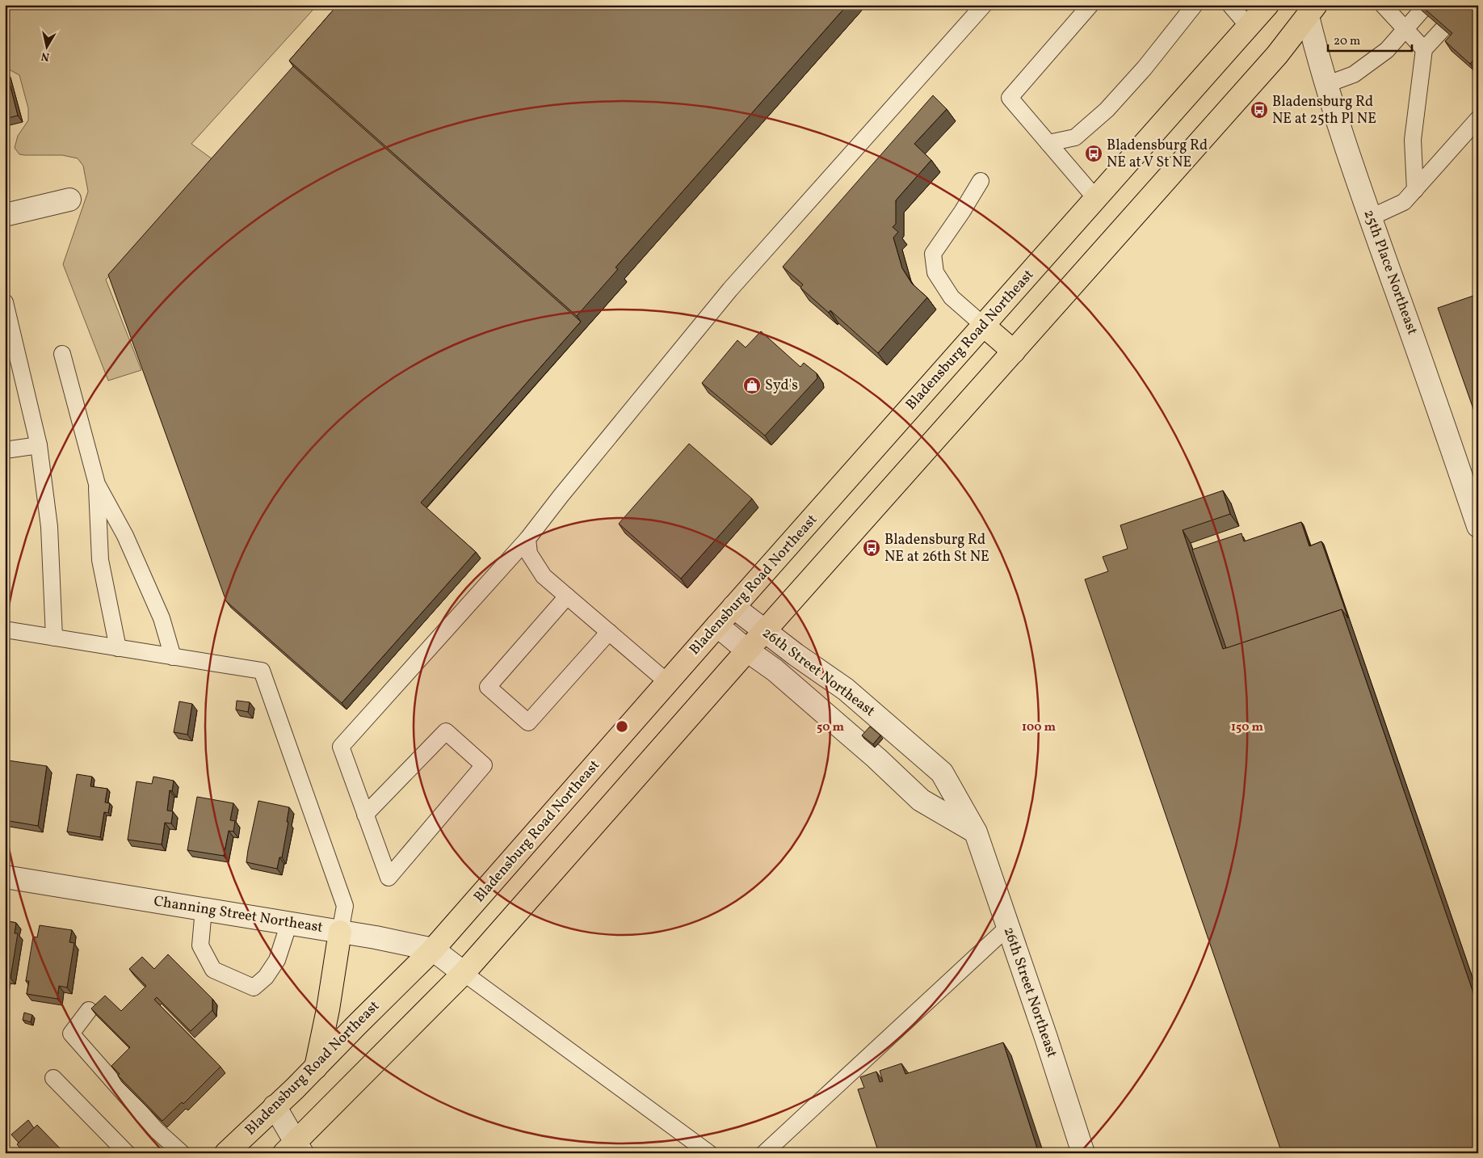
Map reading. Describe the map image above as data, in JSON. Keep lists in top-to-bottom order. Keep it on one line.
{"streets":{"main road":["Bladensburg Road Northeast"],"street":["25th Place Northeast","26th Street Northeast","Channing Street Northeast"]},"crossings":[["Bladensburg Road Northeast","26th Street Northeast"],["Bladensburg Road Northeast","Channing Street Northeast"]],"places":{"bus stop":["Bladensburg Rd NE at 25th Pl NE","Bladensburg Rd NE at V St NE","Bladensburg Rd NE at 26th St NE"],"shop":["Syd's"]},"scale_bar":"20 m","north":"bottom","rings":["50 m","100 m","150 m"]}
